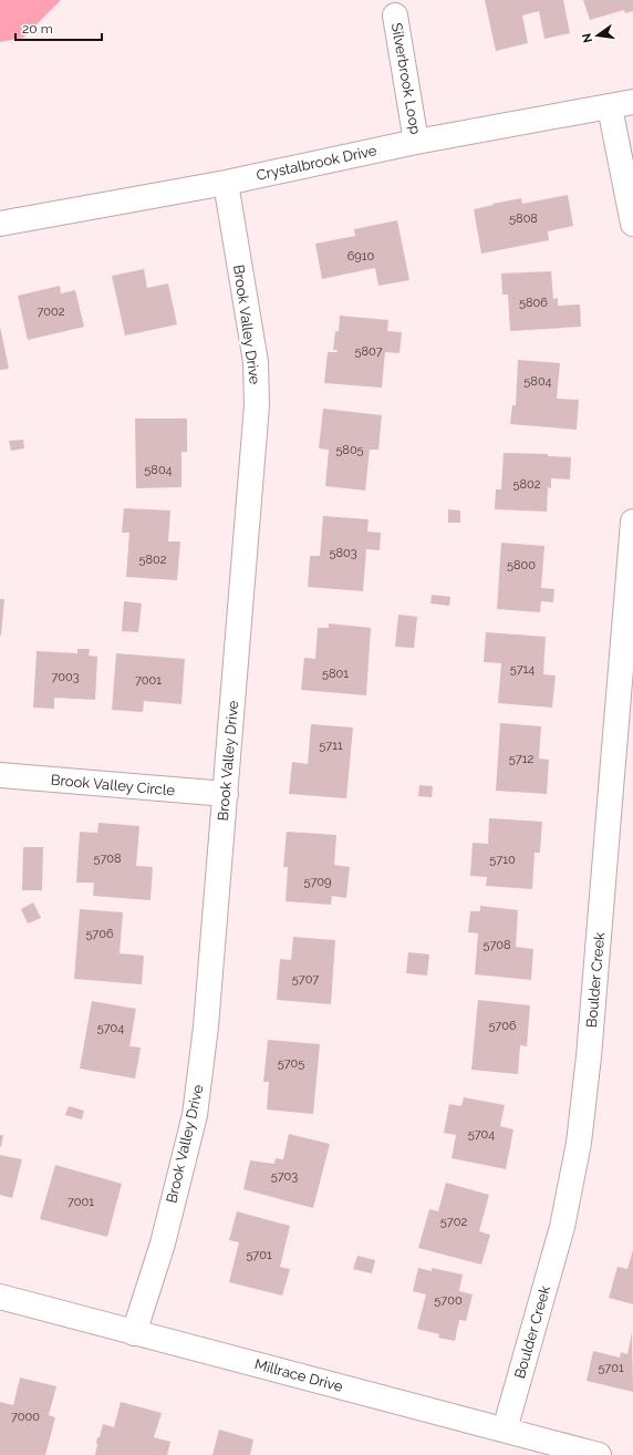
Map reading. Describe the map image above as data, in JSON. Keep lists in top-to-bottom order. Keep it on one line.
{"streets":{"street":["Silverbrook Loop","Crystalbrook Drive","Brook Valley Drive","Brook Valley Circle","Boulder Creek","Millrace Drive"]},"crossings":[["Silverbrook Loop","Crystalbrook Drive"],["Crystalbrook Drive","Brook Valley Drive"],["Brook Valley Drive","Brook Valley Circle"],["Brook Valley Drive","Millrace Drive"],["Boulder Creek","Millrace Drive"]],"house_numbers":["5808","6910","5806","7002","5807","5804","5805","5804","5802","5803","5802","5800","5714","5801","7003","7001","5711","5712","5708","5710","5709","5706","5708","5707","5706","5704","5705","5704","5703","7001","5702","5701","5700","5701","7000"],"scale_bar":"20 m","north":"left"}
